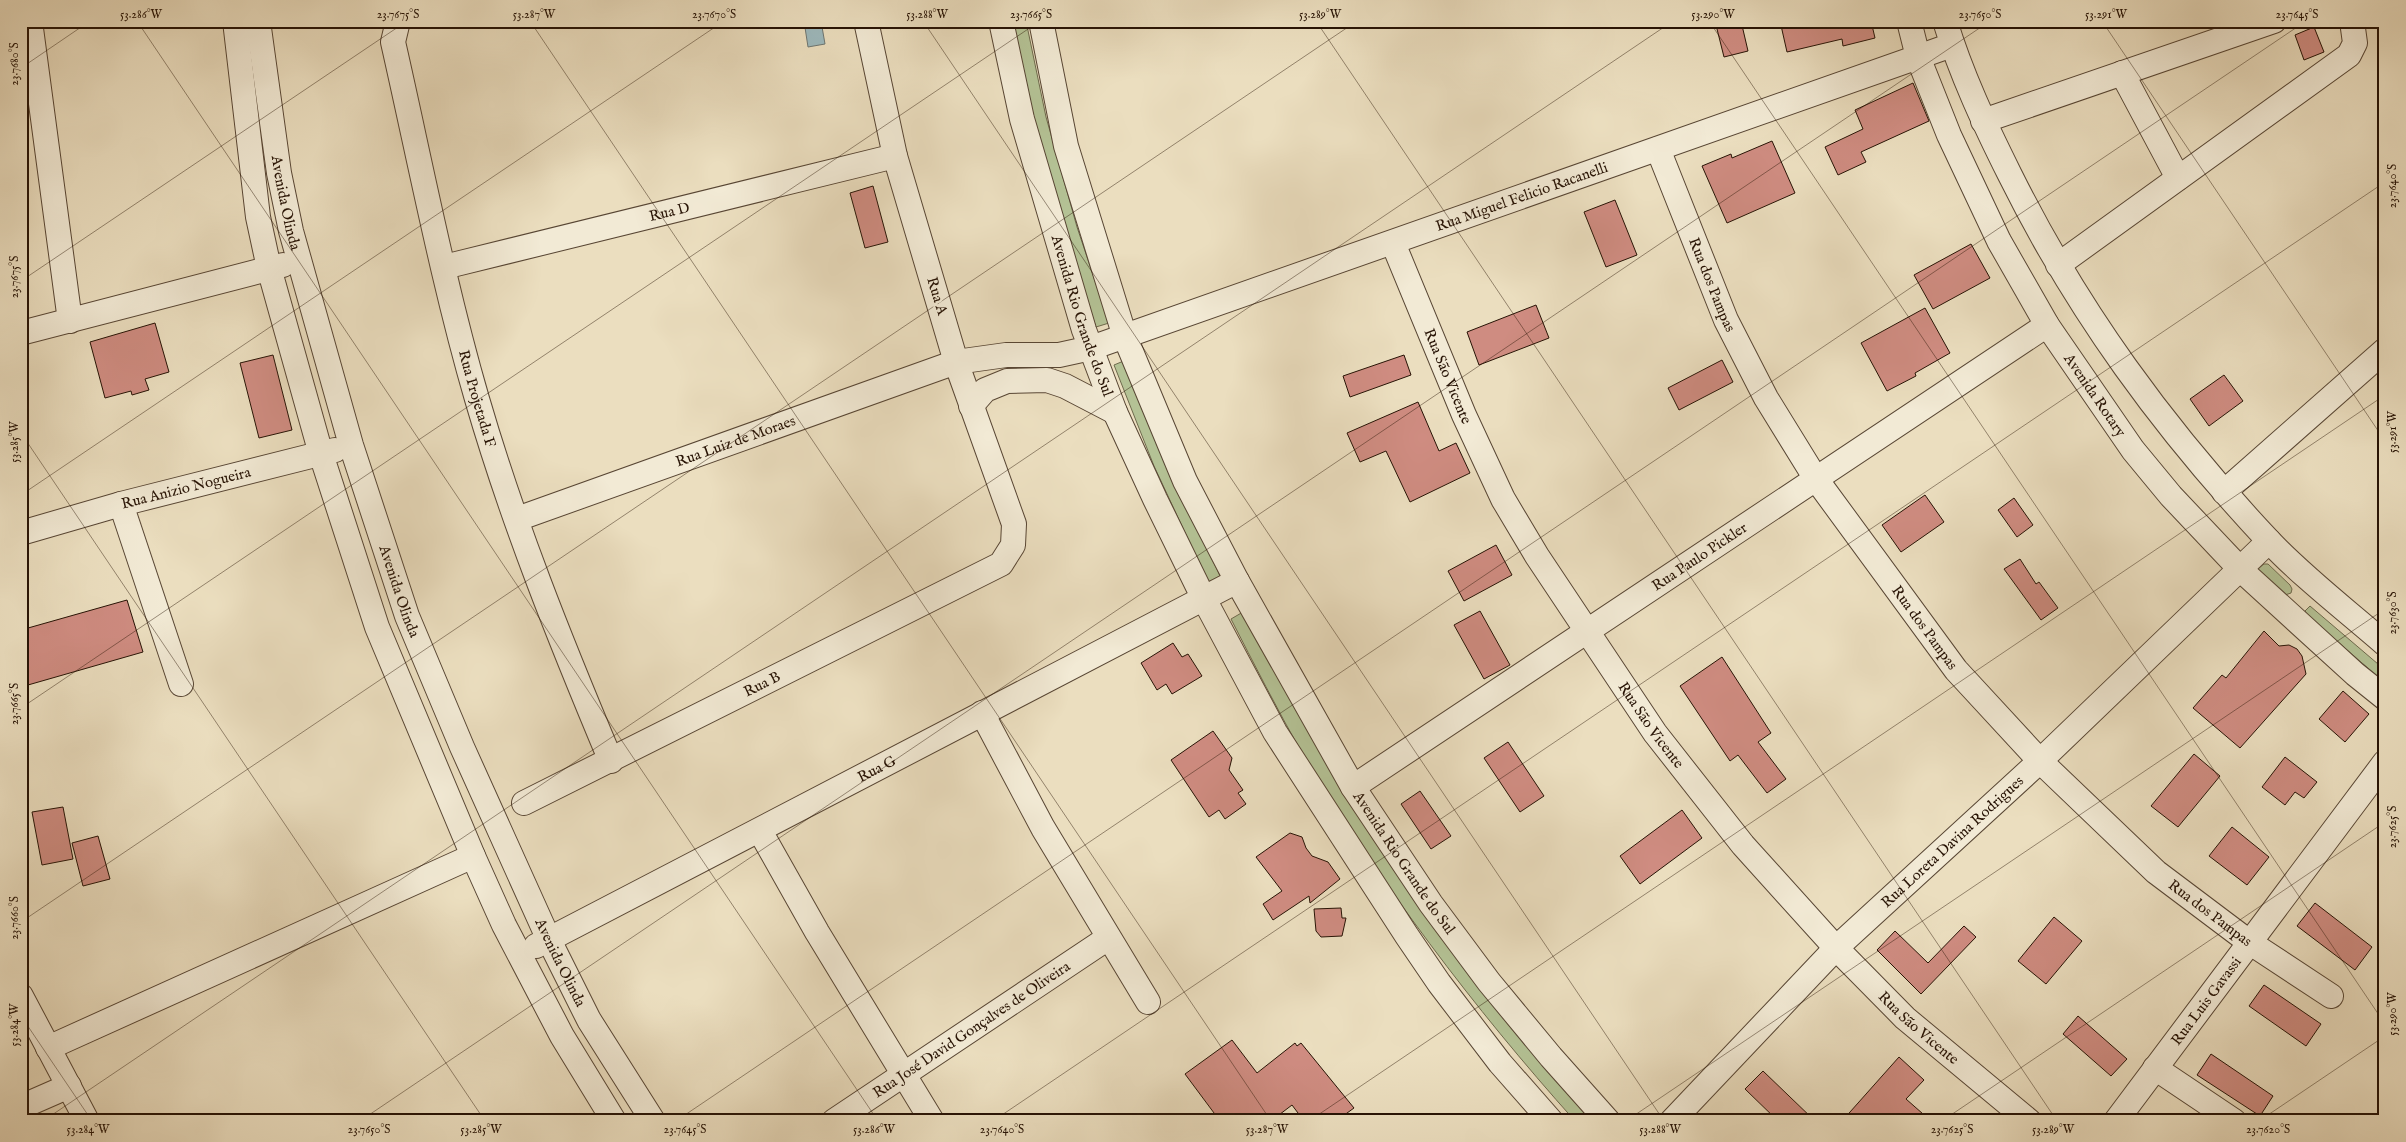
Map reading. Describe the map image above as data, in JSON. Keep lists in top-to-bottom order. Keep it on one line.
{"streets":{"street":["Rua Miguel Felicio Racanelli","Avenida Olinda","Rua D","Rua dos Pampas","Rua A","Avenida Rio Grande do Sul","Rua São Vicente","Avenida Rotary","Rua Projetada F","Rua Luiz de Moraes","Rua Anizio Nogueira","Rua Paulo Pickler","Rua B","Rua G","Rua Loreta Davina Rodrigues","Rua Luis Gavassi","Rua José David Gonçalves de Oliveira"]},"crossings":[["Rua Miguel Felicio Racanelli","Rua dos Pampas"],["Rua Miguel Felicio Racanelli","Avenida Rio Grande do Sul"],["Rua Miguel Felicio Racanelli","Rua São Vicente"],["Rua Miguel Felicio Racanelli","Avenida Rotary"],["Rua Miguel Felicio Racanelli","Rua Luiz de Moraes"],["Avenida Olinda","Rua Anizio Nogueira"],["Avenida Olinda","Rua G"],["Rua D","Rua A"],["Rua D","Rua Projetada F"],["Rua dos Pampas","Rua Paulo Pickler"],["Rua dos Pampas","Rua Loreta Davina Rodrigues"],["Rua dos Pampas","Rua Luis Gavassi"],["Rua A","Rua Luiz de Moraes"],["Rua A","Rua B"],["Avenida Rio Grande do Sul","Rua Paulo Pickler"],["Avenida Rio Grande do Sul","Rua G"],["Rua São Vicente","Rua Paulo Pickler"],["Rua São Vicente","Rua Loreta Davina Rodrigues"],["Avenida Rotary","Rua Paulo Pickler"],["Avenida Rotary","Rua Loreta Davina Rodrigues"],["Rua Projetada F","Rua Luiz de Moraes"],["Rua Projetada F","Rua B"]],"coordinates":["53.286°W","23.7675°S","53.287°W","23.7670°S","53.288°W","23.7665°S","53.289°W","53.290°W","23.7650°S","53.291°W","23.7645°S","23.7680°S","23.7640°S","53.285°W","23.7630°S","23.7625°S","23.7660°S","53.284°W","23.7620°S"]}
